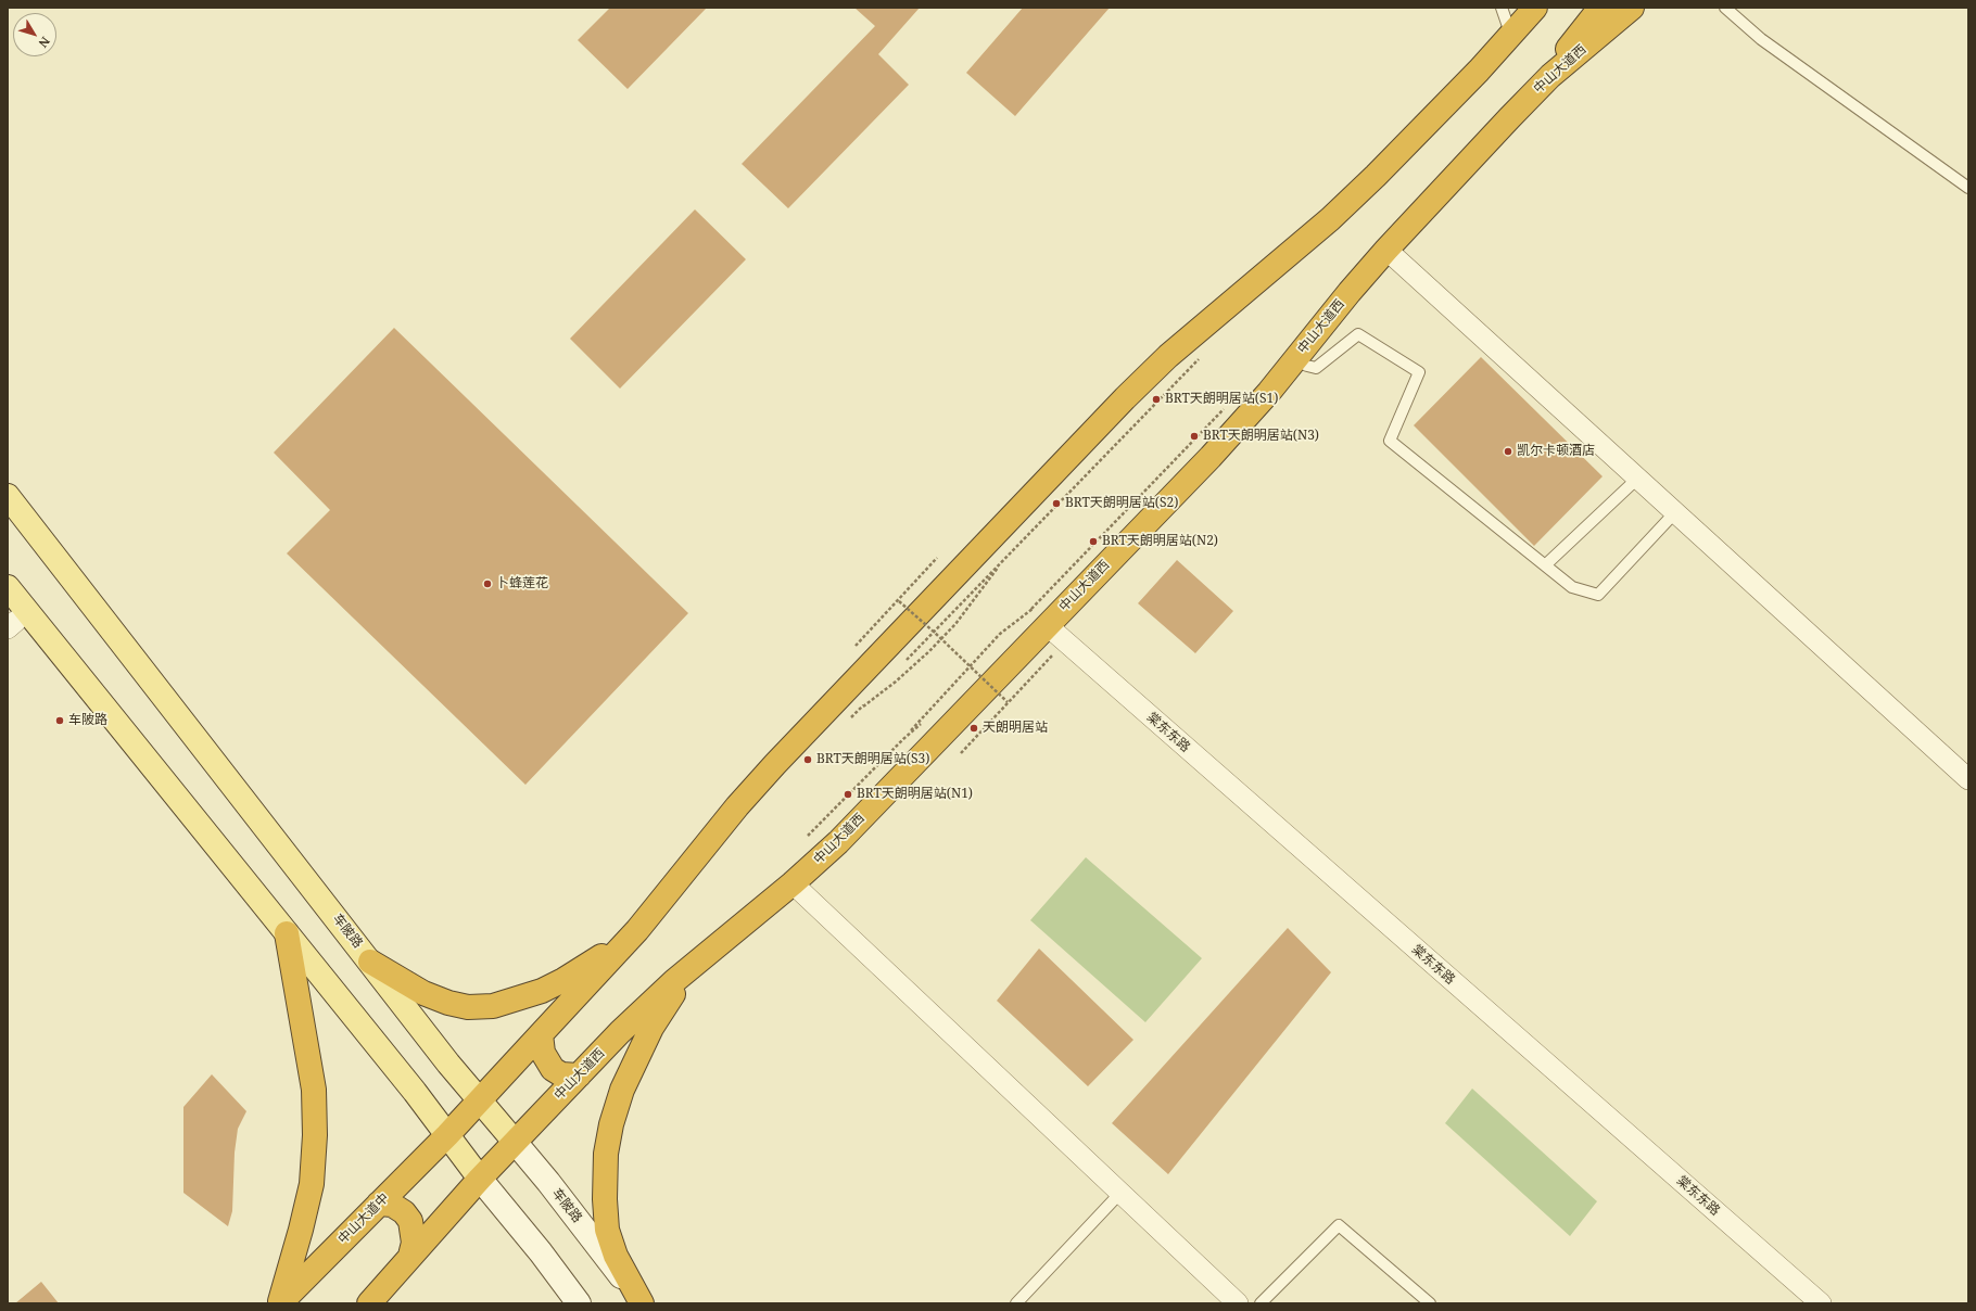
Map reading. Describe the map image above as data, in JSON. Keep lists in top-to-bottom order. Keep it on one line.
{"streets":{"highway":["中山大道西","中山大道中"],"main road":["车陂路"],"street":["棠东东路"]},"crossings":[["中山大道西","棠东东路"],["中山大道西","车陂路"]],"places":["BRT天朗明居站(S1)","BRT天朗明居站(N3)","凯尔卡顿酒店","BRT天朗明居站(S2)","BRT天朗明居站(N2)","卜蜂莲花","车陂路","天朗明居站","BRT天朗明居站(S3)","BRT天朗明居站(N1)"],"north":"bottom right"}
